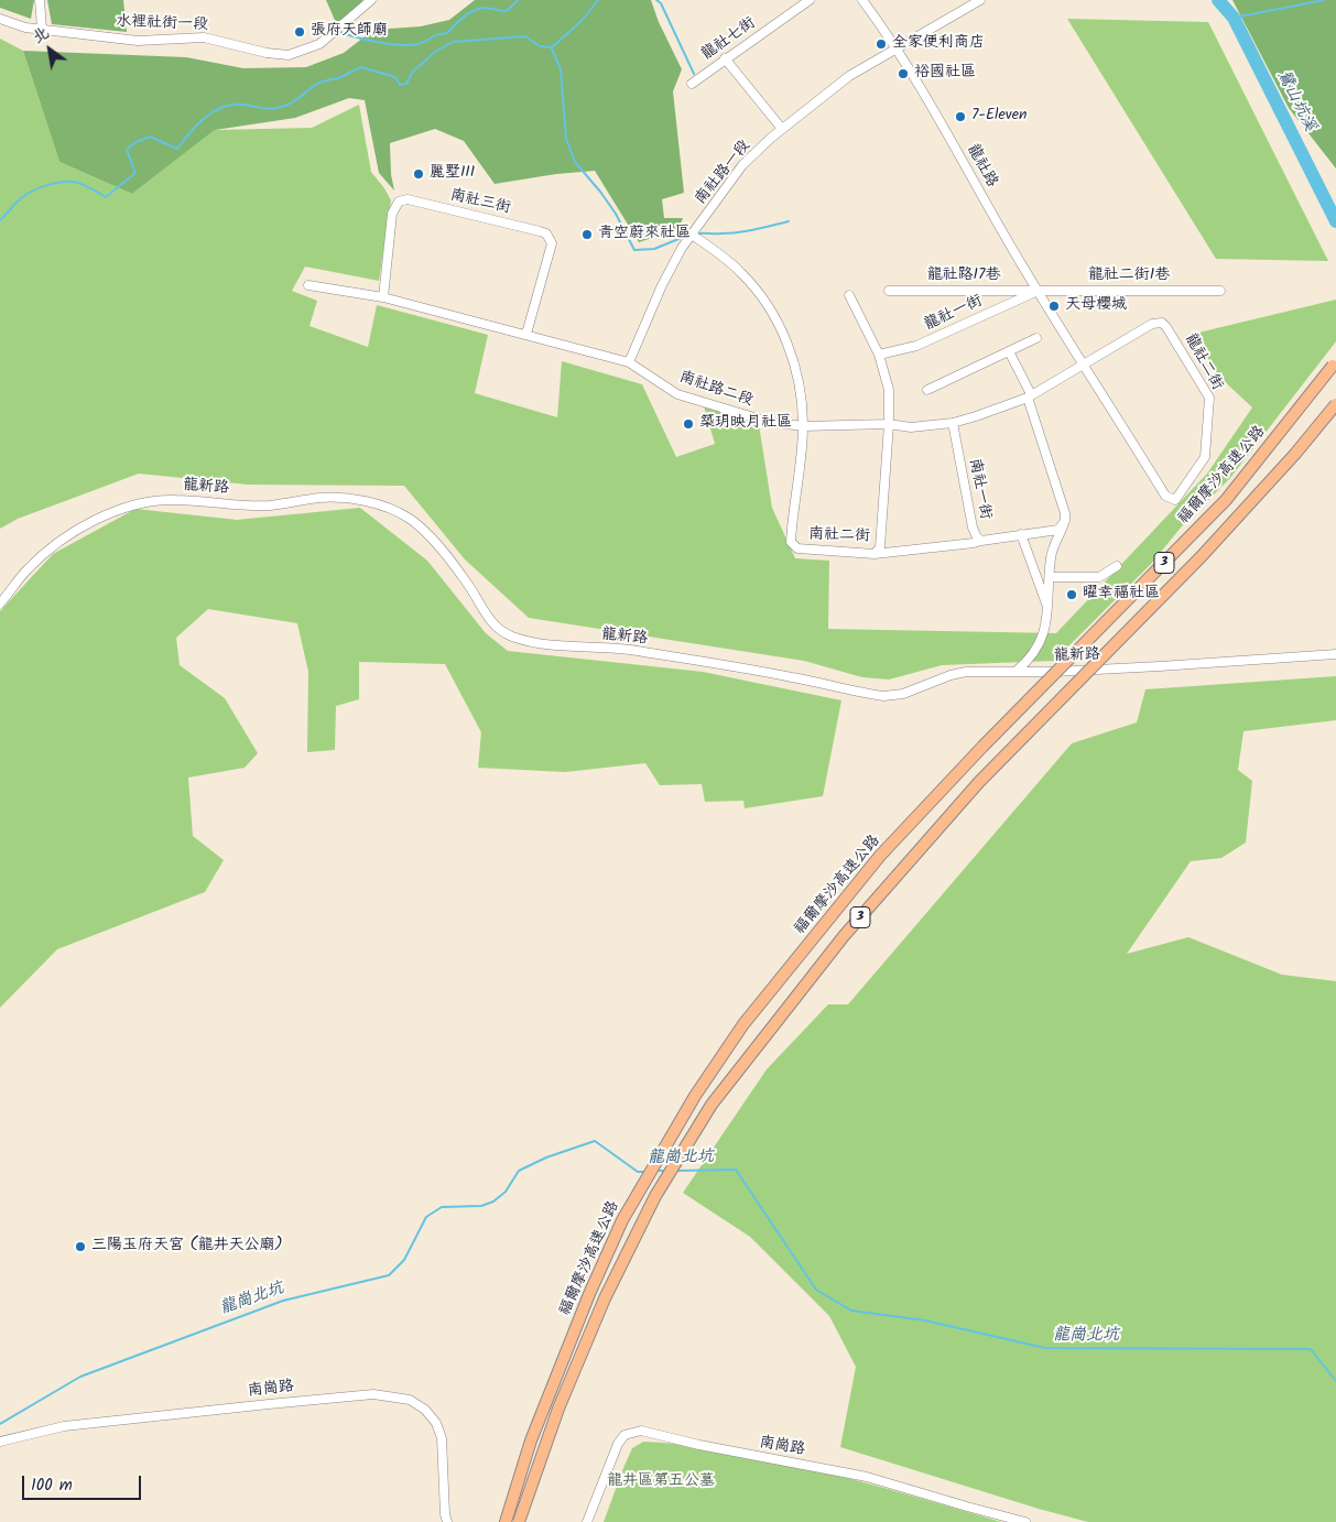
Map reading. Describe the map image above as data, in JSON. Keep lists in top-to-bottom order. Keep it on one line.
{"streets":{"highway":["福爾摩沙高速公路","3"],"street":["水裡社街一段","龍社七街","龍社路","南社路一段","南社三街","龍社路17巷","龍社二街1巷","龍社一街","龍社二街","南社路二段","龍新路","南社一街","南社二街","南崗路"]},"crossings":[["龍社路","南社路一段"],["龍社路","龍社路17巷"],["龍社路","龍社二街1巷"],["龍社路","龍社一街"],["龍社路","龍社二街"],["南社路一段","南社路二段"],["南社三街","南社路二段"],["龍社路17巷","龍社二街1巷"],["龍社路17巷","龍社一街"],["龍社路17巷","龍社二街"],["龍社二街1巷","龍社一街"],["龍社二街1巷","龍社二街"],["龍社一街","龍社二街"],["龍社一街","南社二街"],["龍社二街","南社路二段"],["南社路二段","南社一街"],["南社路二段","南社二街"]],"water":["鷺山坑溪","龍崗北坑"],"parks":["龍井區第五公墓"],"places":["張府天師廟","全家便利商店","裕國社區","7-Eleven","麗墅III","青空蔚來社區","天母櫻城","築玥映月社區","曜幸福社區","三陽玉府天宮 (龍井天公廟)"],"scale_bar":"100 m","north":"top left"}
